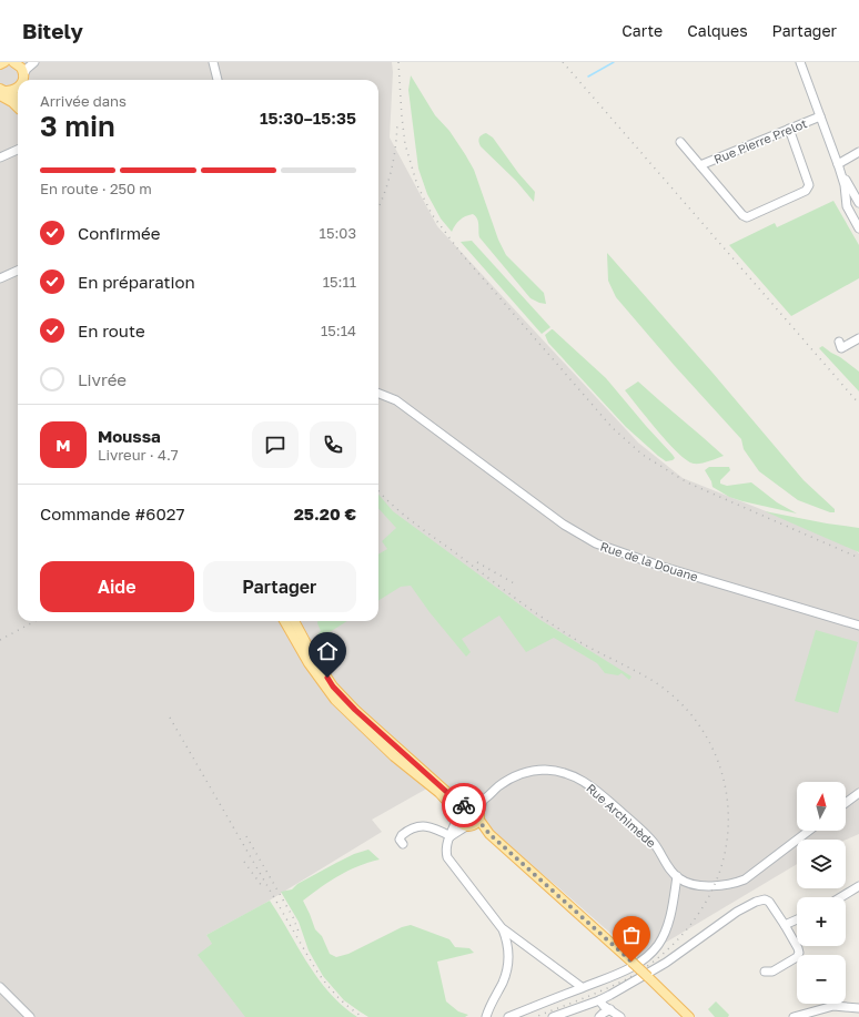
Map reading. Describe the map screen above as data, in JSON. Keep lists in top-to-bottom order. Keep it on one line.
{"streets":{"street":["Rue Pierre Prelot","Rue de la Douane","Rue Archimède"]},"north":"top","page":{"header":"Bitely","nav":["Carte","Calques","Partager"],"heading":["3 min","Arrivée dans","15:30–15:35"],"panel":["Moussa","Livreur · 4.7","Commande #6027","25.20 €"],"bar":"En route · 250 m","list":[["Confirmée","15:03"],["En préparation","15:11"],["En route","15:14"],"Livrée"],"round":"M","buttons":["Aide","Partager"],"map_buttons":["+","−"]}}
